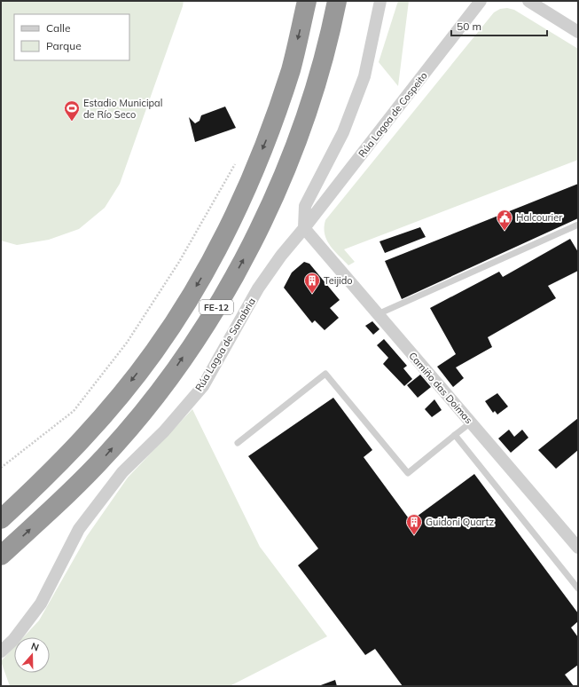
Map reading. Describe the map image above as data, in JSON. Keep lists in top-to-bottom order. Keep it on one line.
{"streets":{"highway":["FE-12"],"street":["Rúa Lagoa de Cospeito","Rúa Lagoa de Sanabria","Camiño das Doimas"]},"crossings":[["Rúa Lagoa de Cospeito","Rúa Lagoa de Sanabria"],["Rúa Lagoa de Cospeito","Camiño das Doimas"],["Rúa Lagoa de Sanabria","Camiño das Doimas"]],"places":{"sports":["Estadio Municipal de Río Seco"],"public building":["Halcourier"],"building":["Teijido","Guidoni Quartz"]},"legend":["Calle","Parque"],"scale_bar":"50 m","north":"top"}
